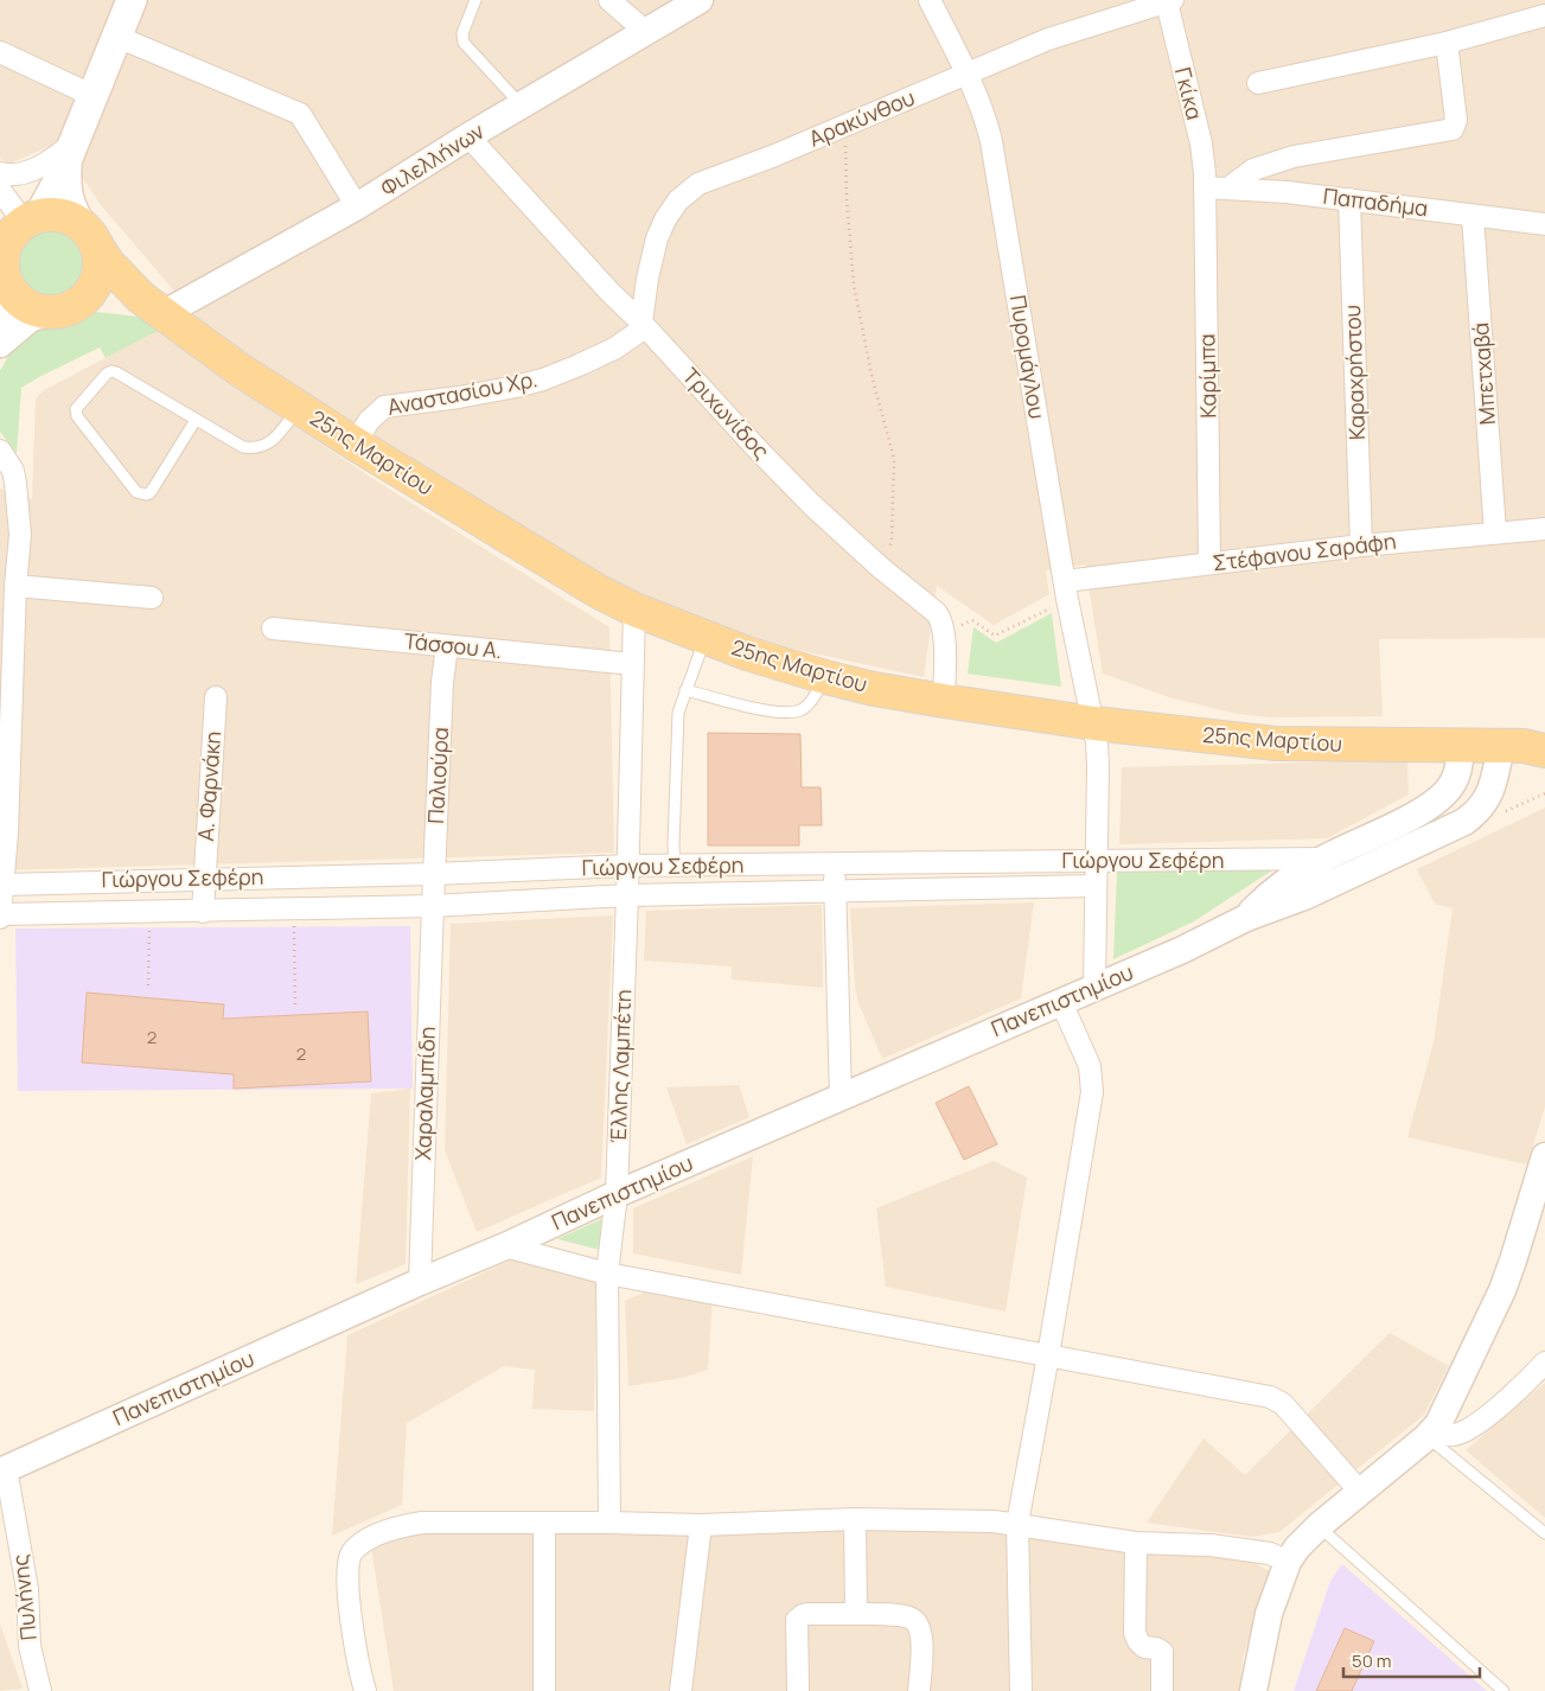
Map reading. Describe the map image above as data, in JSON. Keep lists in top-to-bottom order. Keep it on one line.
{"streets":{"main road":["25ης Μαρτίου"],"street":["Γκίκα","Αρακύνθου","Φιλελλήνων","Παπαδήμα","Πυρομάγλου","Καραχρήστου","Μπετχαβά","Καρίμπα","Αναστασίου Χρ.","Τριχωνίδος","Στέφανου Σαράφη","Τάσσου Α.","Παλιούρα","Α. Φαρνάκη","Γιώργου Σεφέρη","Πανεπιστημίου","Έλλης Λαμπέτη","Χαραλαμπίδη","Πυλήνης"]},"crossings":[["Γκίκα","Αρακύνθου"],["Γκίκα","Παπαδήμα"],["Γκίκα","Καρίμπα"],["Αρακύνθου","Πυρομάγλου"],["Αρακύνθου","Αναστασίου Χρ."],["Αρακύνθου","Τριχωνίδος"],["Φιλελλήνων","Τριχωνίδος"],["Φιλελλήνων","25ης Μαρτίου"],["Παπαδήμα","Καραχρήστου"],["Παπαδήμα","Μπετχαβά"],["Παπαδήμα","Καρίμπα"],["Πυρομάγλου","25ης Μαρτίου"],["Πυρομάγλου","Στέφανου Σαράφη"],["Πυρομάγλου","Γιώργου Σεφέρη"],["Πυρομάγλου","Πανεπιστημίου"],["Καραχρήστου","Στέφανου Σαράφη"],["Μπετχαβά","Στέφανου Σαράφη"],["Καρίμπα","Στέφανου Σαράφη"],["Αναστασίου Χρ.","Τριχωνίδος"],["Αναστασίου Χρ.","25ης Μαρτίου"],["25ης Μαρτίου","Πανεπιστημίου"],["25ης Μαρτίου","Έλλης Λαμπέτη"],["Τάσσου Α.","Παλιούρα"],["Τάσσου Α.","Έλλης Λαμπέτη"],["Παλιούρα","Γιώργου Σεφέρη"],["Παλιούρα","Χαραλαμπίδη"],["Α. Φαρνάκη","Γιώργου Σεφέρη"],["Γιώργου Σεφέρη","Πανεπιστημίου"],["Γιώργου Σεφέρη","Έλλης Λαμπέτη"],["Γιώργου Σεφέρη","Χαραλαμπίδη"],["Πανεπιστημίου","Έλλης Λαμπέτη"],["Πανεπιστημίου","Χαραλαμπίδη"],["Πανεπιστημίου","Πυλήνης"]],"house_numbers":["2","2"],"scale_bar":"50 m"}
